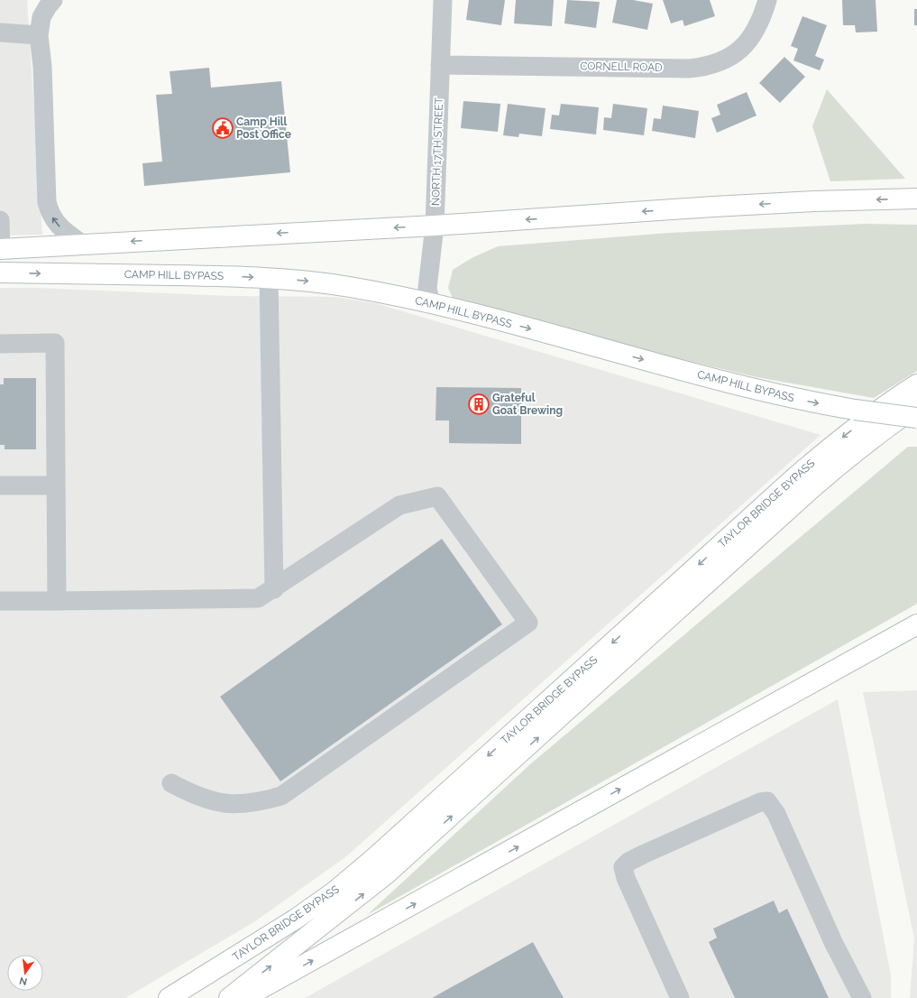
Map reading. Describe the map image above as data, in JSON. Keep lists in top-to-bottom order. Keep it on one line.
{"streets":{"main road":["CAMP HILL BYPASS","TAYLOR BRIDGE BYPASS"],"street":["CORNELL ROAD","NORTH 17TH STREET"]},"crossings":[["CORNELL ROAD","NORTH 17TH STREET"],["NORTH 17TH STREET","CAMP HILL BYPASS"]],"places":{"public building":["Camp Hill Post Office"],"building":["Grateful Goat Brewing"]},"north":"bottom"}
